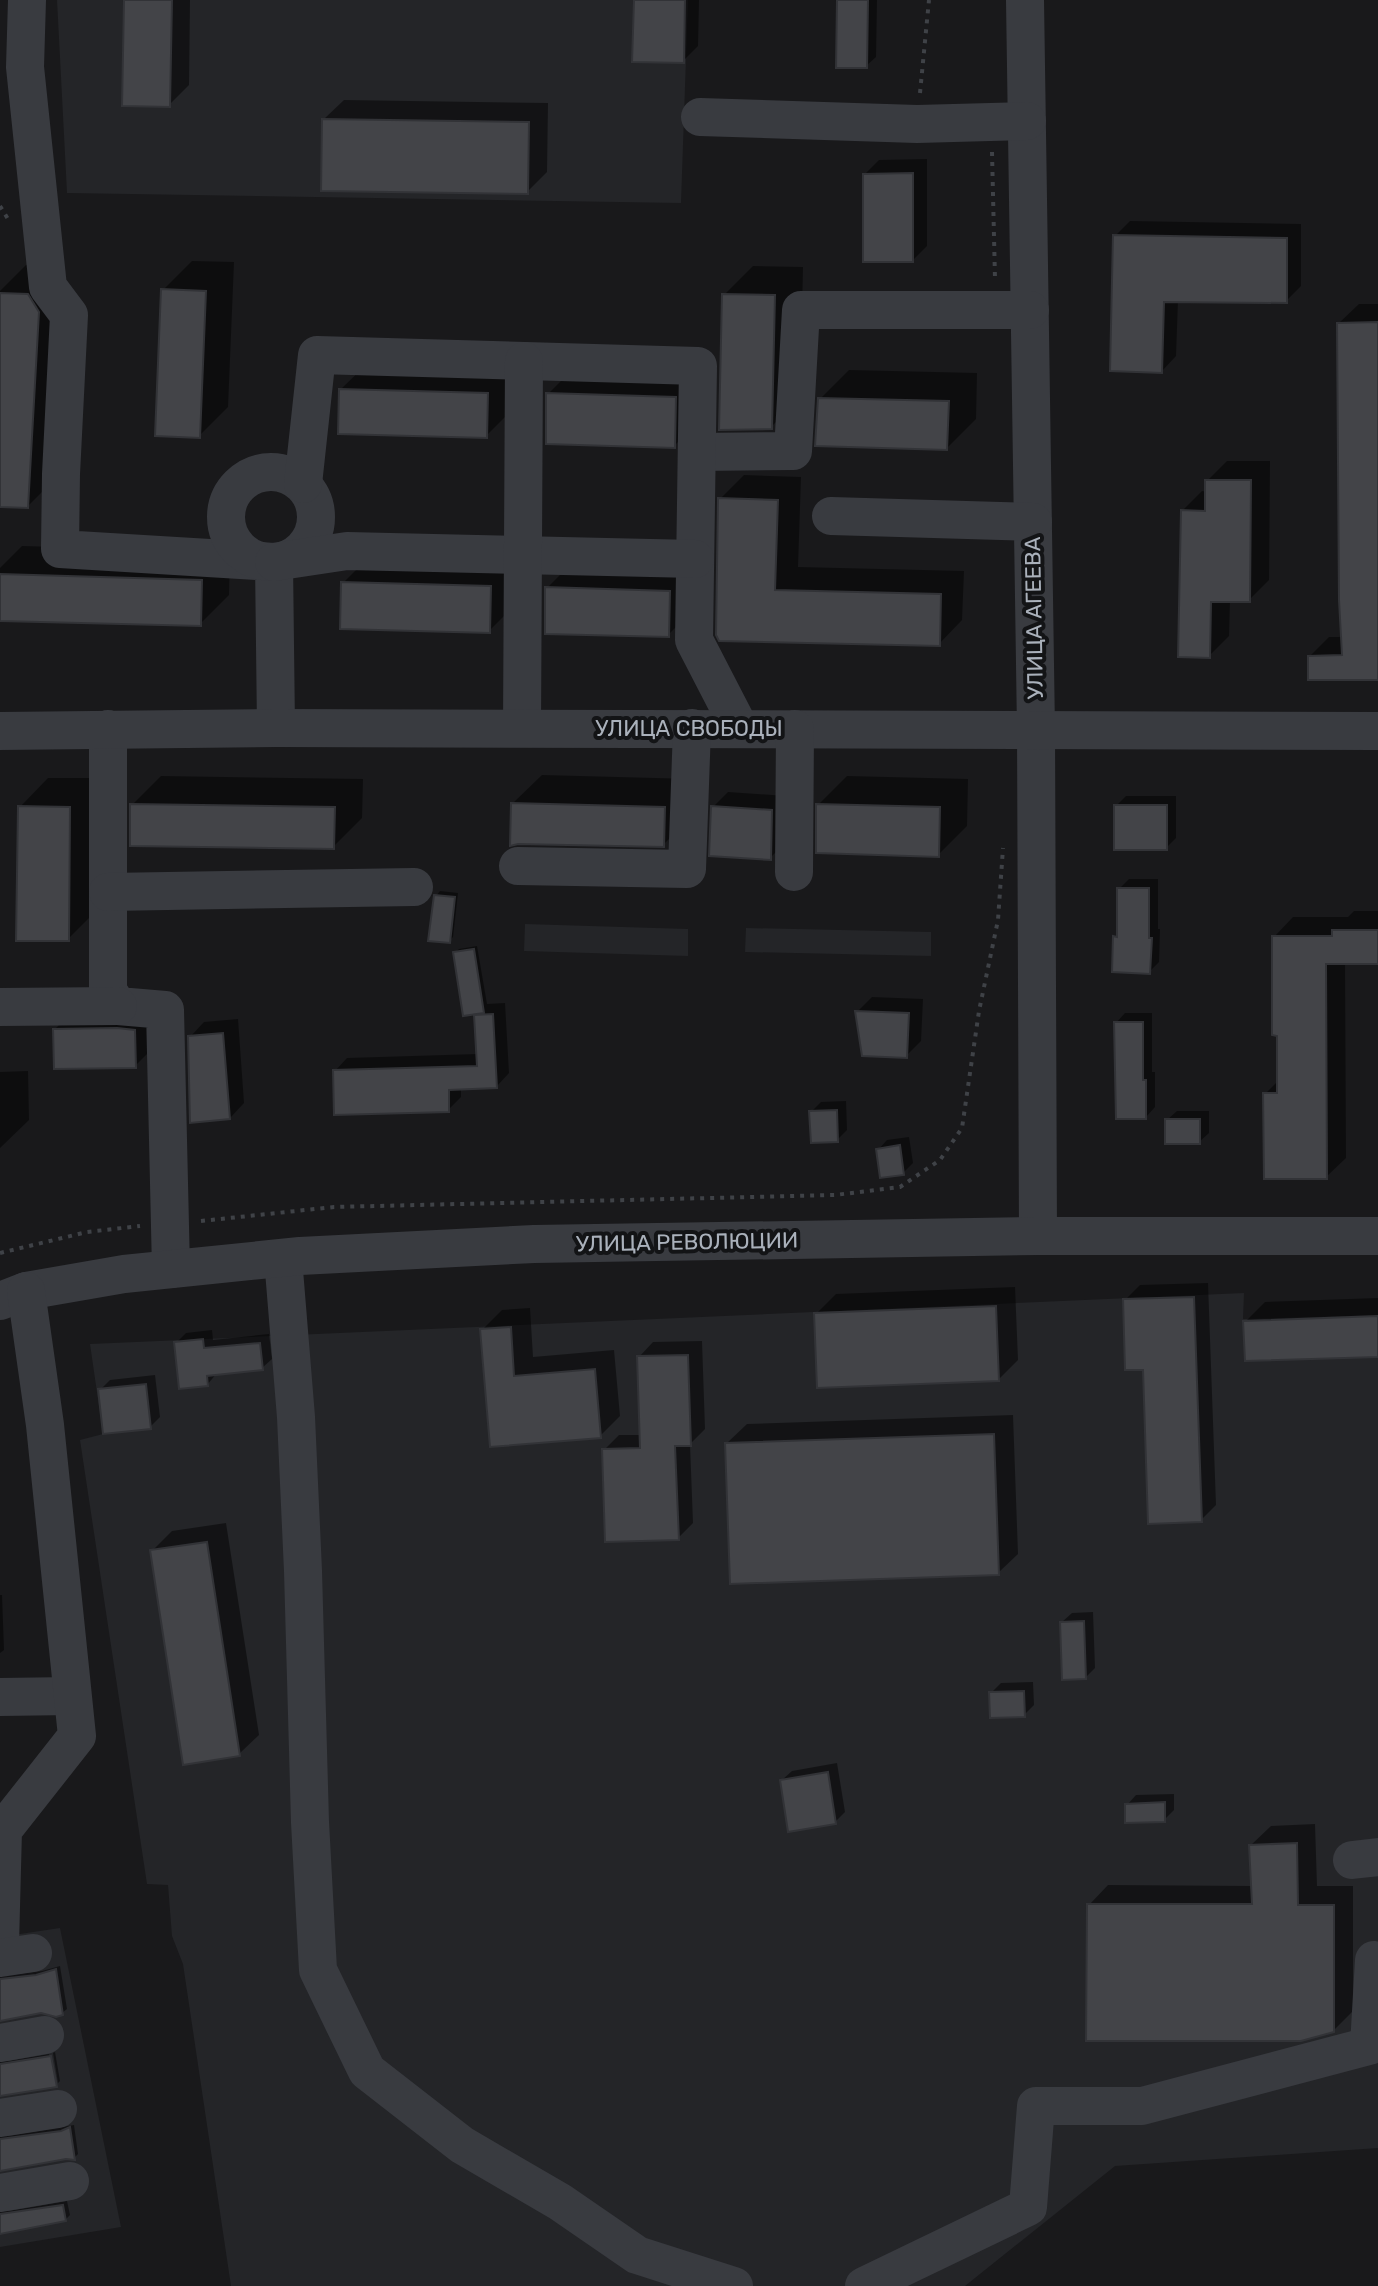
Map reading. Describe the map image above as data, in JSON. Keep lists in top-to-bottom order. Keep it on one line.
{"streets":{"street":["УЛИЦА АГЕЕВА","УЛИЦА СВОБОДЫ","УЛИЦА РЕВОЛЮЦИИ"]},"crossings":[["УЛИЦА АГЕЕВА","УЛИЦА СВОБОДЫ"],["УЛИЦА АГЕЕВА","УЛИЦА РЕВОЛЮЦИИ"]]}
